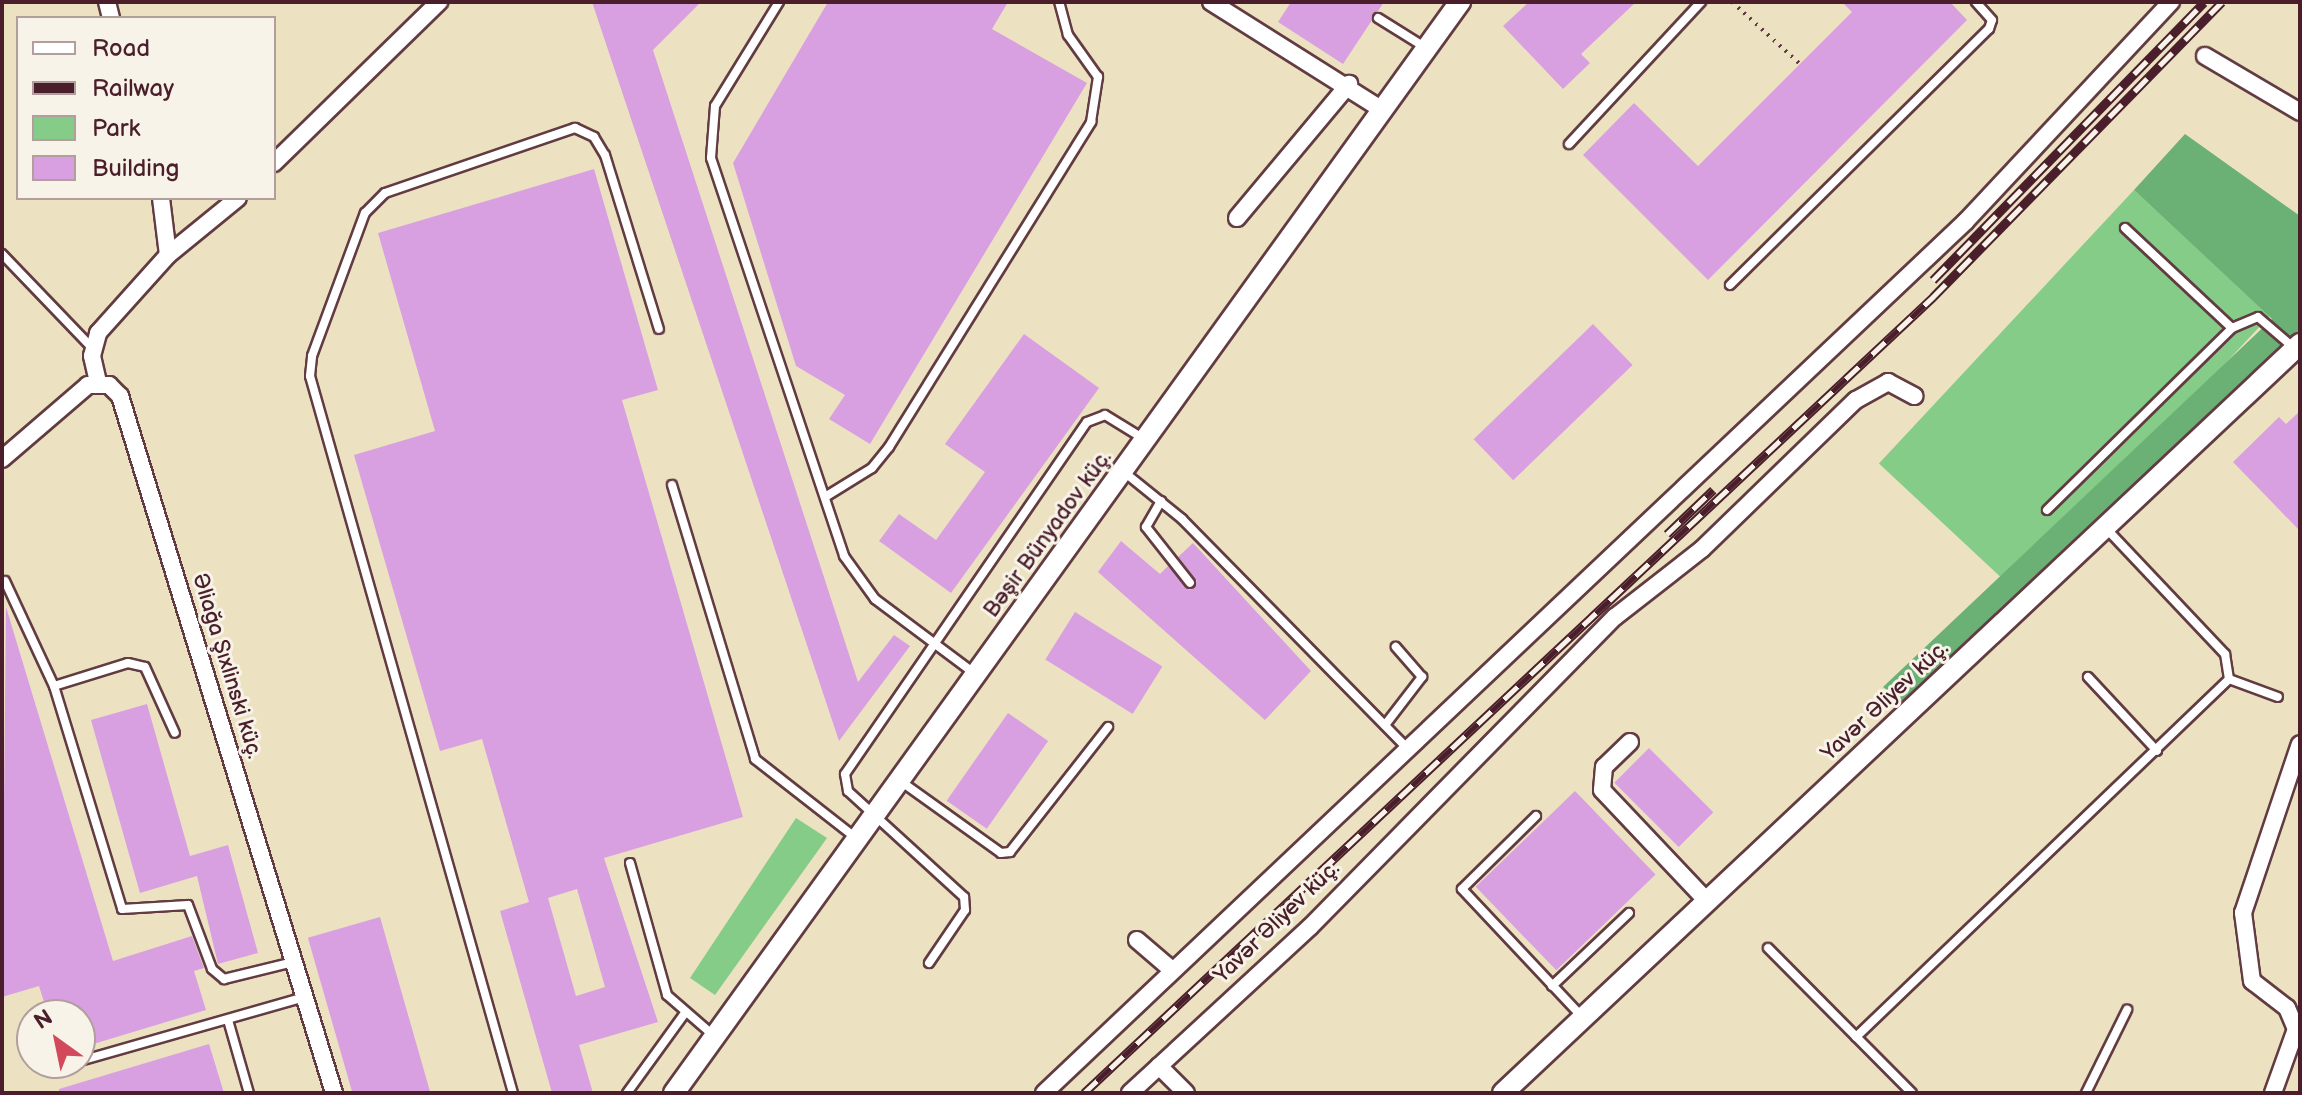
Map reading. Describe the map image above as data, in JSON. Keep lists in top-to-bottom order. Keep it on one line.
{"streets":{"street":["Bəşir Bünyadov küç.","Əliağa Şıxlinski küç.","Yavər Əliyev küç."]},"legend":["Road","Railway","Park","Building"],"north":"top left"}
